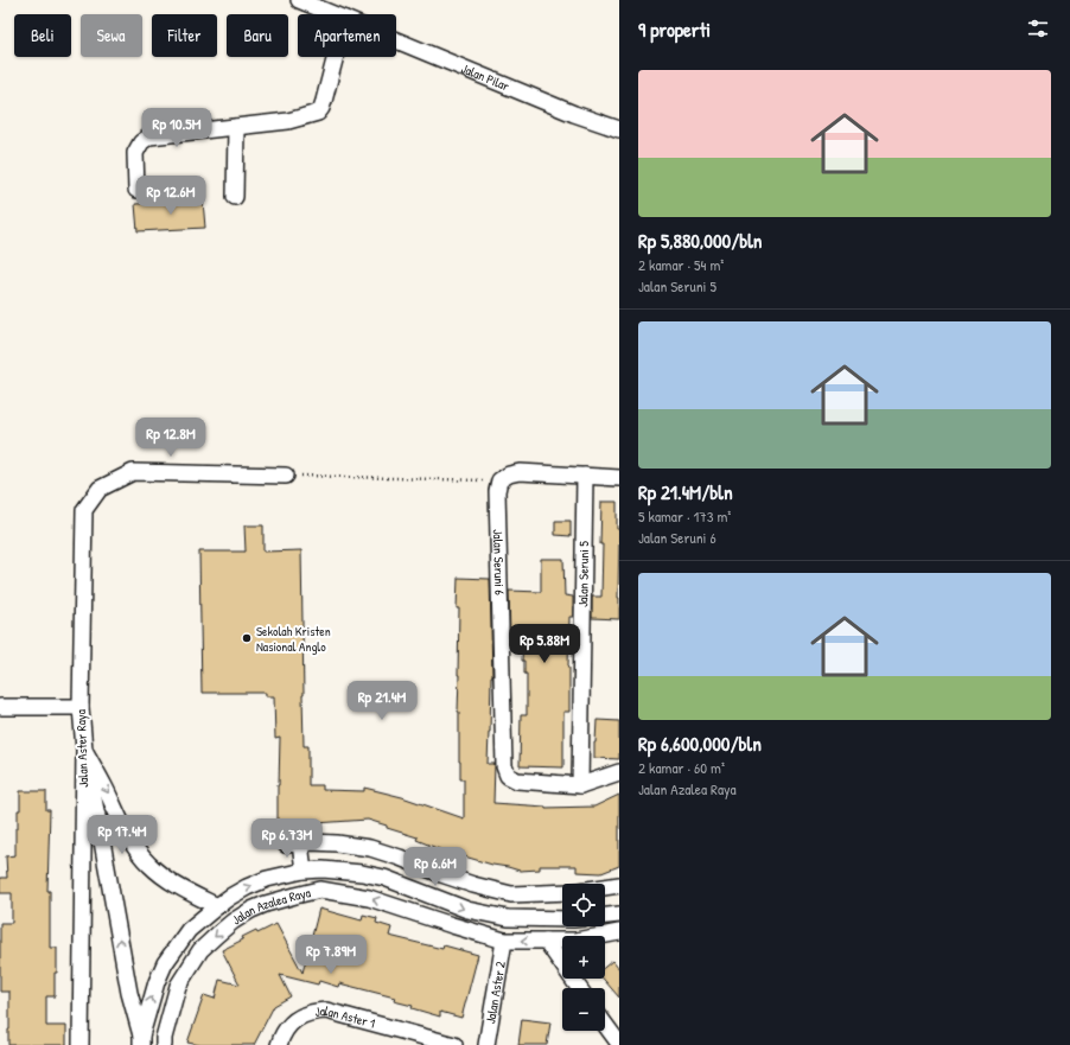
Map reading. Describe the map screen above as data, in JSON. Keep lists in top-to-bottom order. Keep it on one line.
{"streets":{"street":["Jalan Pilar","Jalan Seruni 6","Jalan Seruni 5","Jalan Aster Raya","Jalan Azalea Raya","Jalan Aster 2","Jalan Aster 1"]},"crossings":[["Jalan Seruni 6","Jalan Seruni 5"],["Jalan Azalea Raya","Jalan Aster 2"]],"places":["Sekolah Kristen Nasional Anglo"],"page":{"heading":"9 properti","chip":["Beli","Sewa","Filter","Baru","Apartemen"],"list":[{"name":"Rp 5,880,000/bln","note":"2 kamar · 54 m² · Jalan Seruni 5"},{"name":"Rp 21.4M/bln","note":"5 kamar · 173 m² · Jalan Seruni 6"},{"name":"Rp 6,600,000/bln","note":"2 kamar · 60 m² · Jalan Azalea Raya"}],"price":["Rp 10.5M","Rp 12.6M","Rp 12.8M","Rp 5.88M","Rp 21.4M","Rp 17.4M","Rp 6.73M","Rp 6.6M","Rp 7.89M"],"map_buttons":["+","−"]}}
